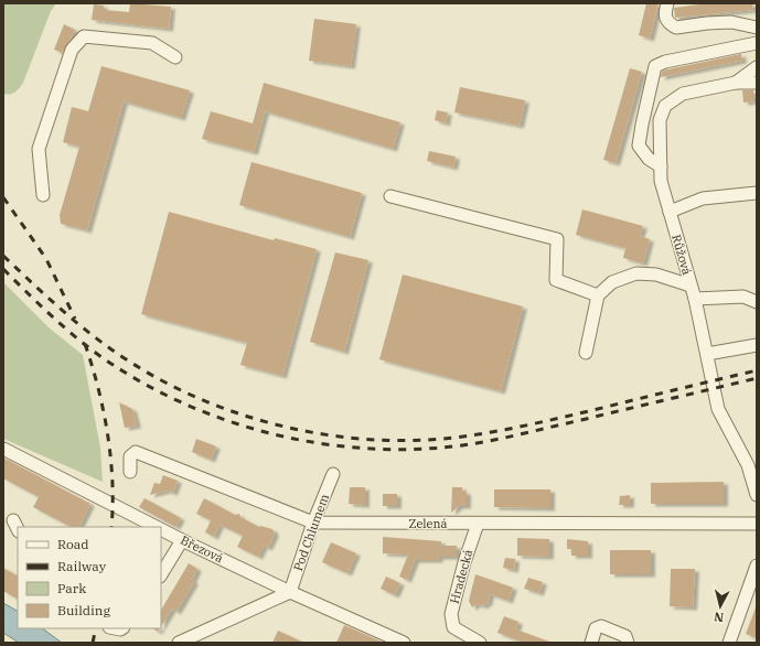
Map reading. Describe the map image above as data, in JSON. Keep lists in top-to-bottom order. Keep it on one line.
{"streets":{"street":["Růžová","Zelená","Pod Chlumem","Březová","Hradecká"]},"crossings":[["Zelená","Pod Chlumem"],["Zelená","Hradecká"],["Pod Chlumem","Březová"]],"legend":["Road","Railway","Park","Building"],"north":"bottom"}
